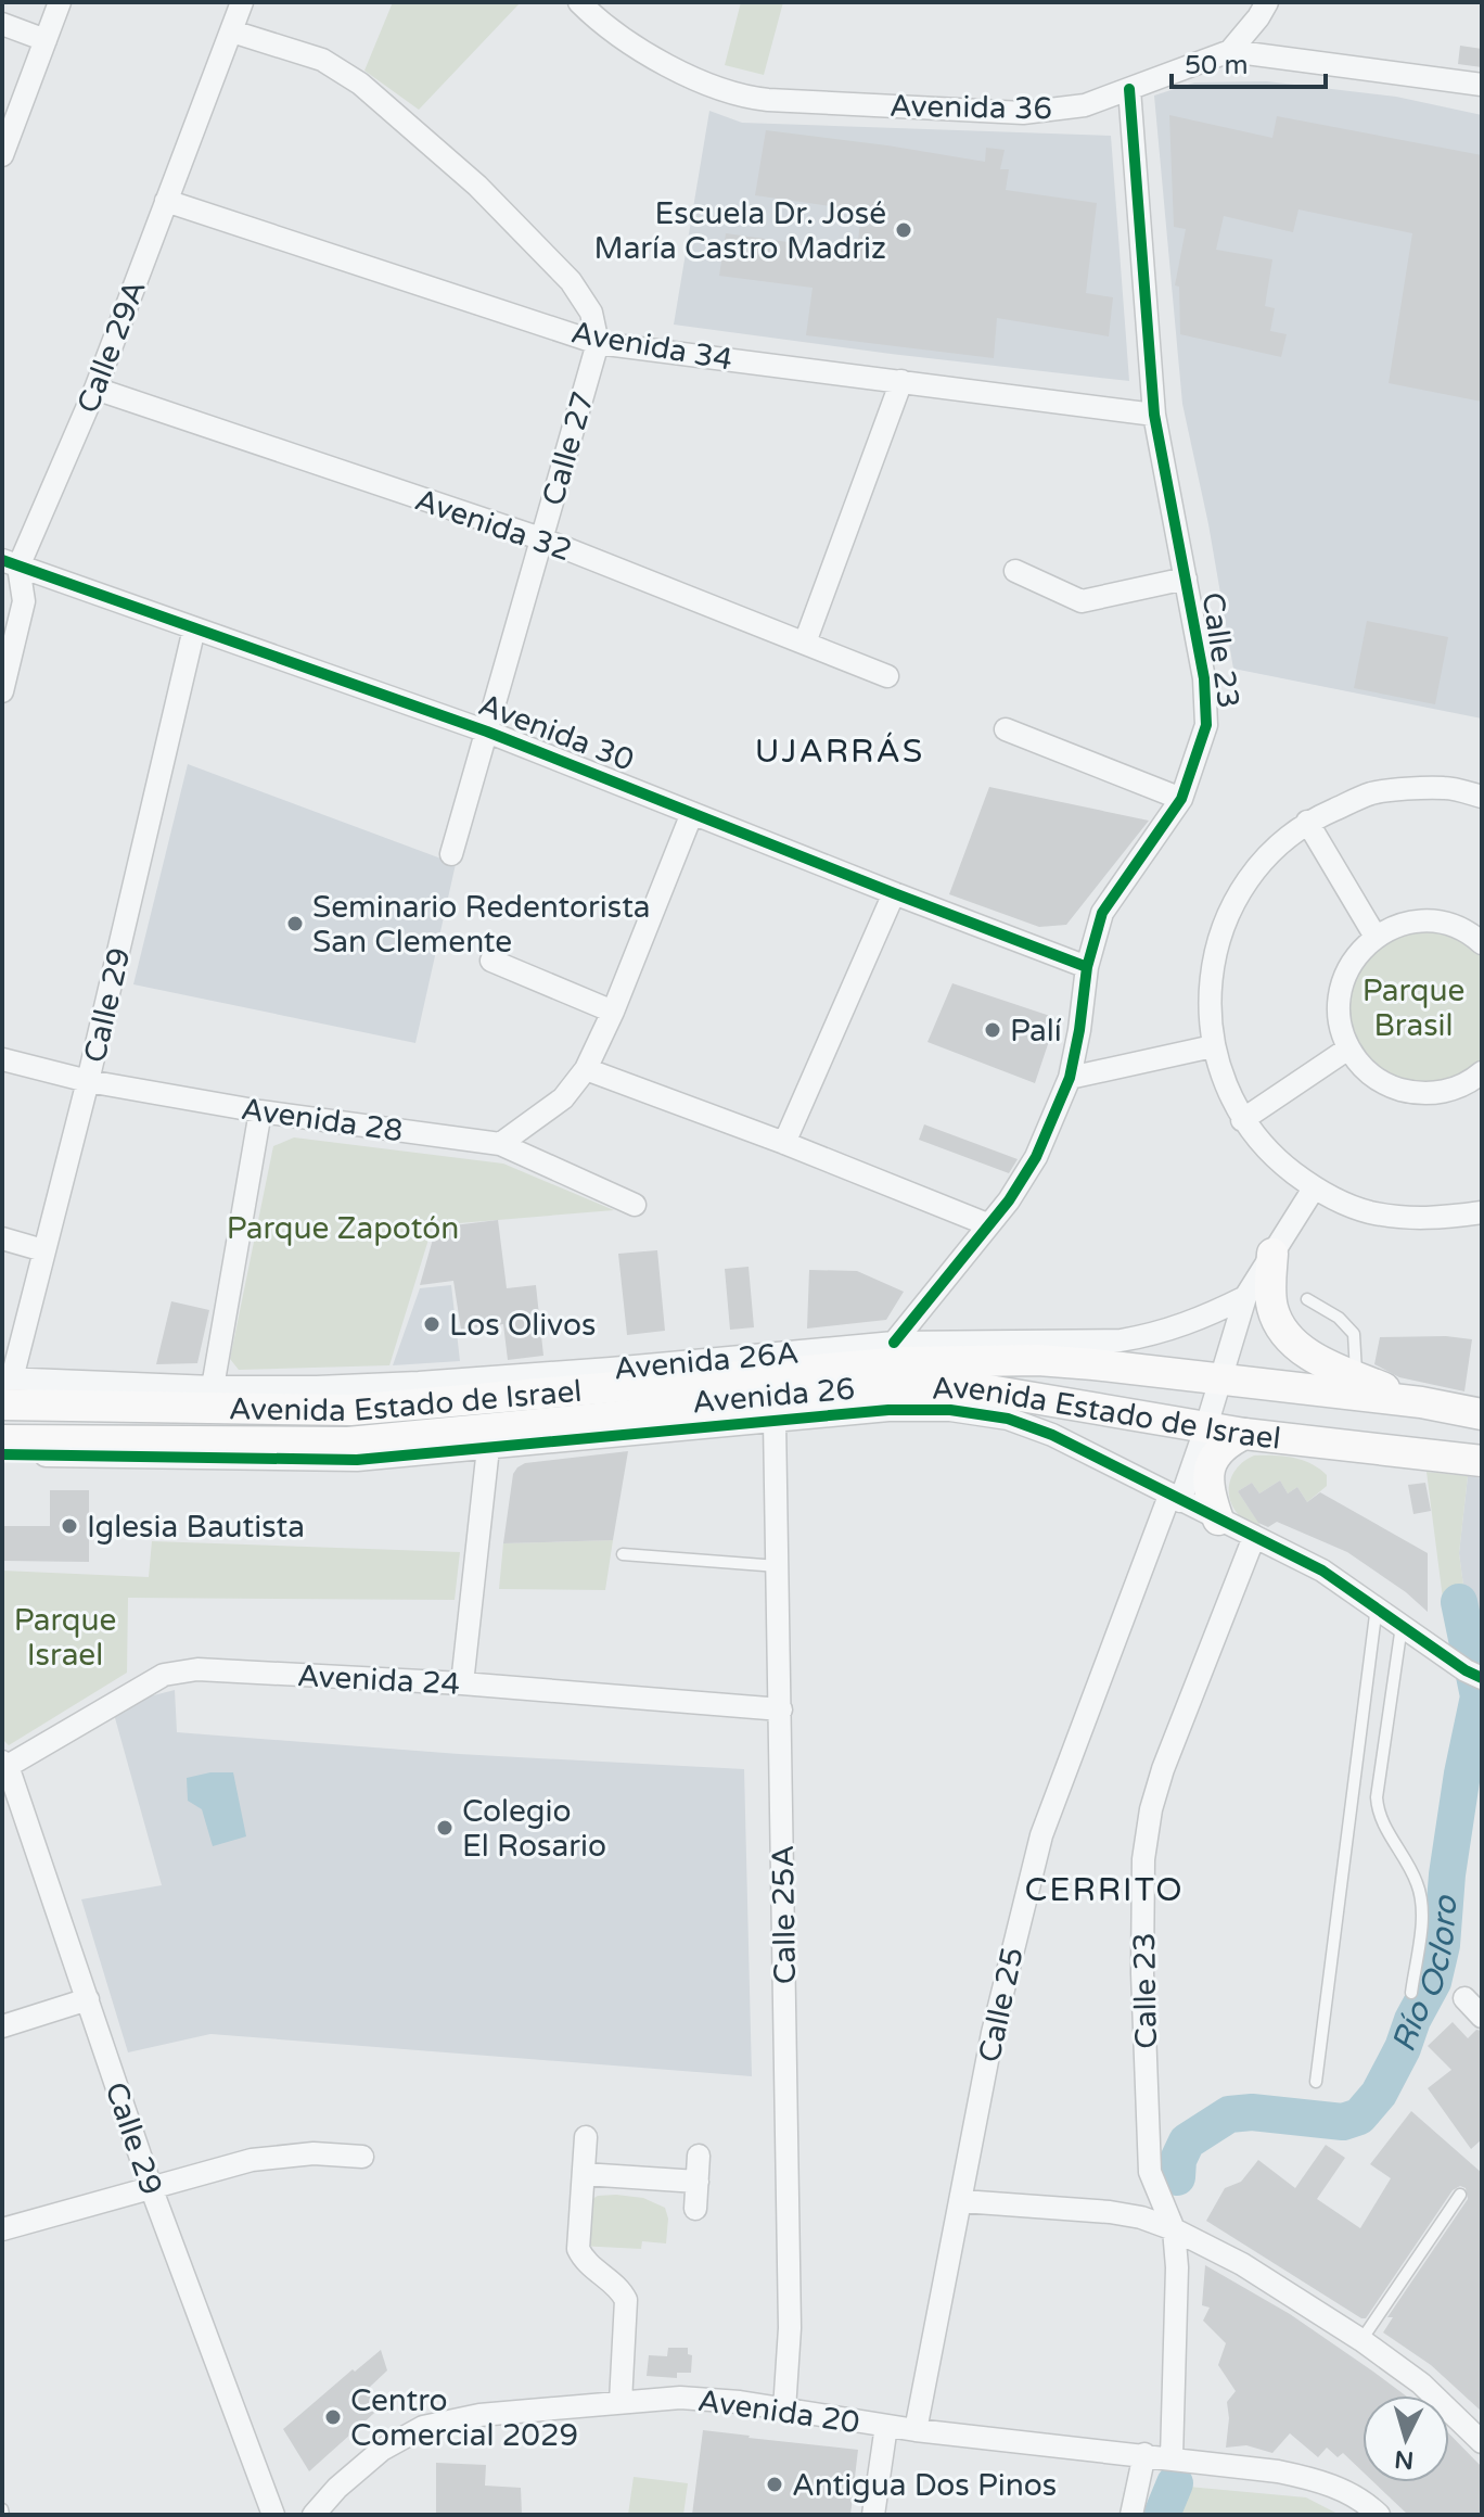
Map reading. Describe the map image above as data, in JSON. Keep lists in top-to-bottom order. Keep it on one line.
{"streets":{"main road":["Avenida Estado de Israel"],"street":["Avenida 36","Avenida 34","Calle 29A","Calle 27","Avenida 32","Calle 23","Avenida 30","Calle 29","Avenida 28","Avenida 26A","Avenida 26","Avenida 24","Calle 25A","Calle 25","Avenida 20"]},"crossings":[["Avenida 36","Calle 23"],["Avenida 34","Calle 29A"],["Avenida 34","Calle 27"],["Avenida 34","Calle 23"],["Calle 29A","Avenida 32"],["Calle 29A","Avenida 30"],["Calle 27","Avenida 32"],["Calle 27","Avenida 30"],["Calle 23","Avenida 30"],["Calle 23","Avenida 26A"],["Calle 23","Avenida 26"],["Calle 23","Avenida 20"],["Avenida 30","Calle 29"],["Calle 29","Avenida 28"],["Calle 29","Avenida 26A"],["Calle 29","Avenida Estado de Israel"],["Calle 29","Avenida 24"],["Avenida 26A","Avenida Estado de Israel"],["Avenida 26A","Calle 25"],["Avenida 26","Calle 25A"],["Avenida 26","Calle 25"],["Avenida Estado de Israel","Calle 25"],["Avenida 24","Calle 25A"],["Calle 25A","Avenida 20"],["Calle 25","Avenida 20"]],"districts":["UJARRÁS","CERRITO"],"water":["Río Ocloro"],"parks":["Parque Brasil","Parque Zapotón","Parque Israel"],"places":["Escuela Dr. José María Castro Madriz","Seminario Redentorista San Clemente","Palí","Los Olivos","Iglesia Bautista","Colegio El Rosario","Centro Comercial 2029","Antigua Dos Pinos"],"scale_bar":"50 m","north":"bottom"}
